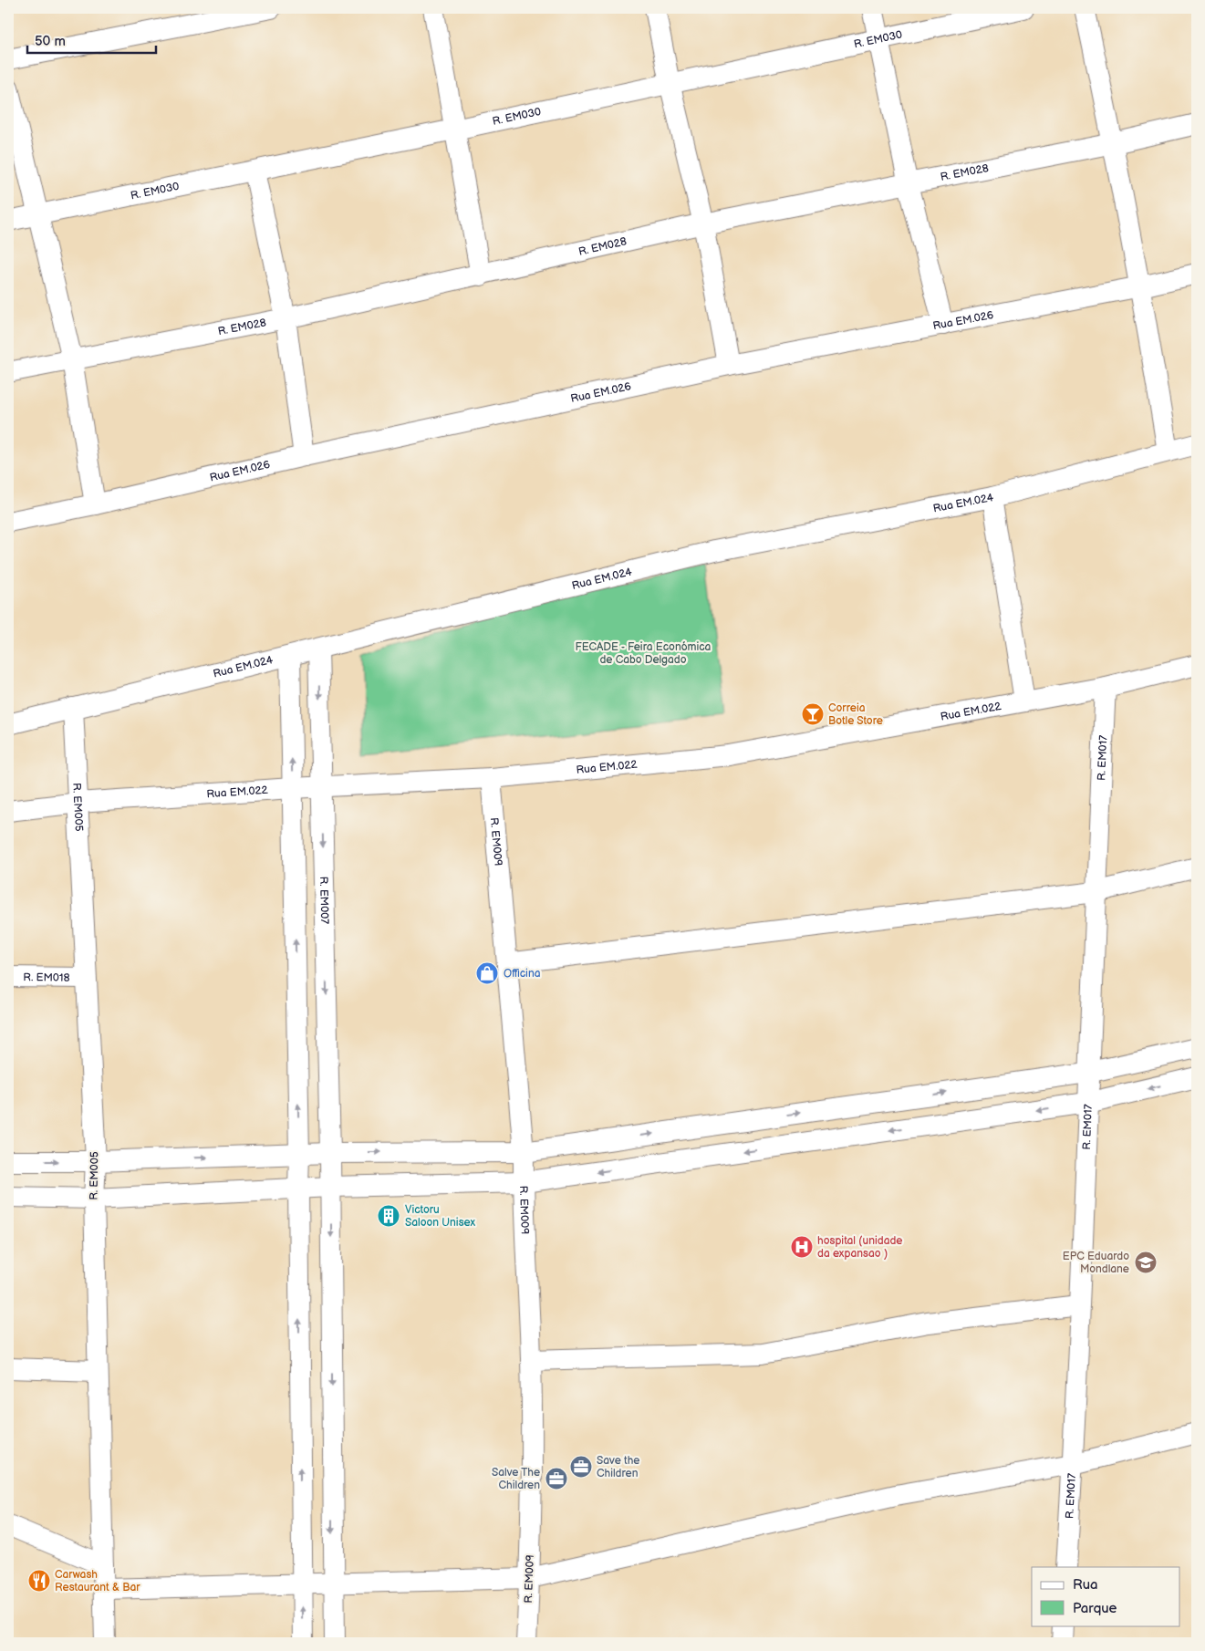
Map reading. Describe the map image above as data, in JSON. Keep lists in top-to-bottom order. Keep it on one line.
{"streets":{"street":["R. EM030","R. EM028","Rua EM.026","Rua EM.024","Rua EM.022","R. EM017","R. EM005","R. EM009","R. EM007","R. EM018"]},"crossings":[["Rua EM.024","R. EM005"],["Rua EM.024","R. EM007"],["Rua EM.022","R. EM017"],["Rua EM.022","R. EM005"],["Rua EM.022","R. EM009"],["Rua EM.022","R. EM007"],["R. EM005","R. EM018"]],"parks":["FECADE - Feira Económica de Cabo Delgado"],"places":{"bar":["Correia Botle Store"],"shop":["Officina"],"building":["Victoru Saloon Unisex"],"hospital":["hospital (unidade da expansao )"],"school or university":["EPC Eduardo Mondlane"],"office":["Save the Children","Salve The Children"],"restaurant":["Carwash Restaurant & Bar"]},"legend":["Rua","Parque"],"scale_bar":"50 m"}
